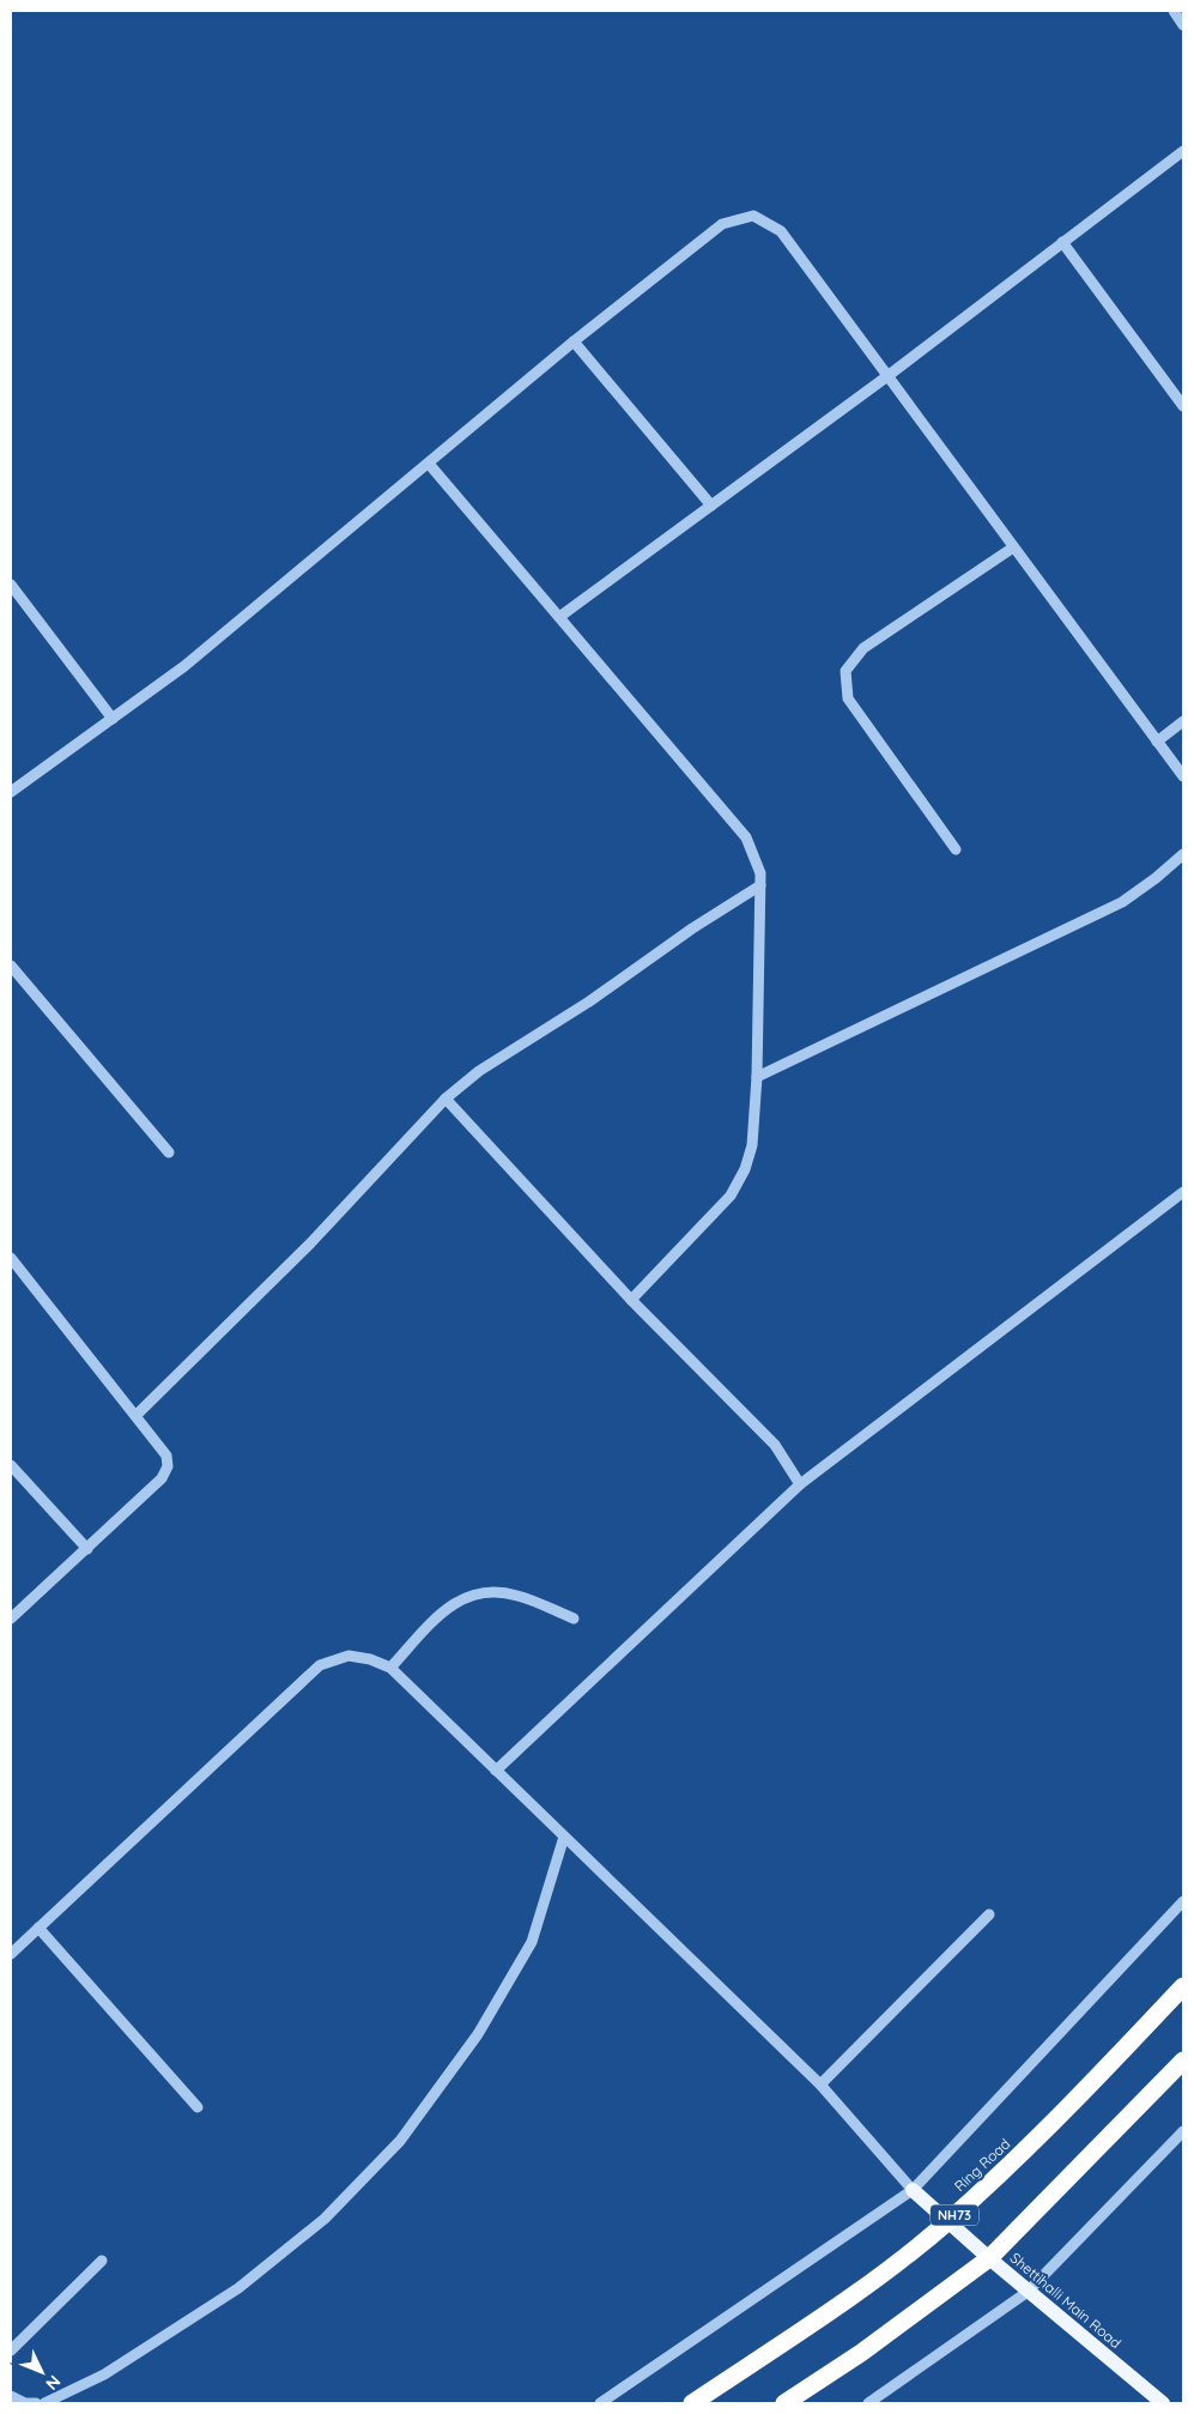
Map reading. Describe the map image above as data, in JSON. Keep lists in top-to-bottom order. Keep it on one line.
{"streets":{"highway":["Ring Road","NH73"],"main road":["Shettihalli Main Road"]},"crossings":[["Ring Road","Shettihalli Main Road"]],"north":"bottom right"}
